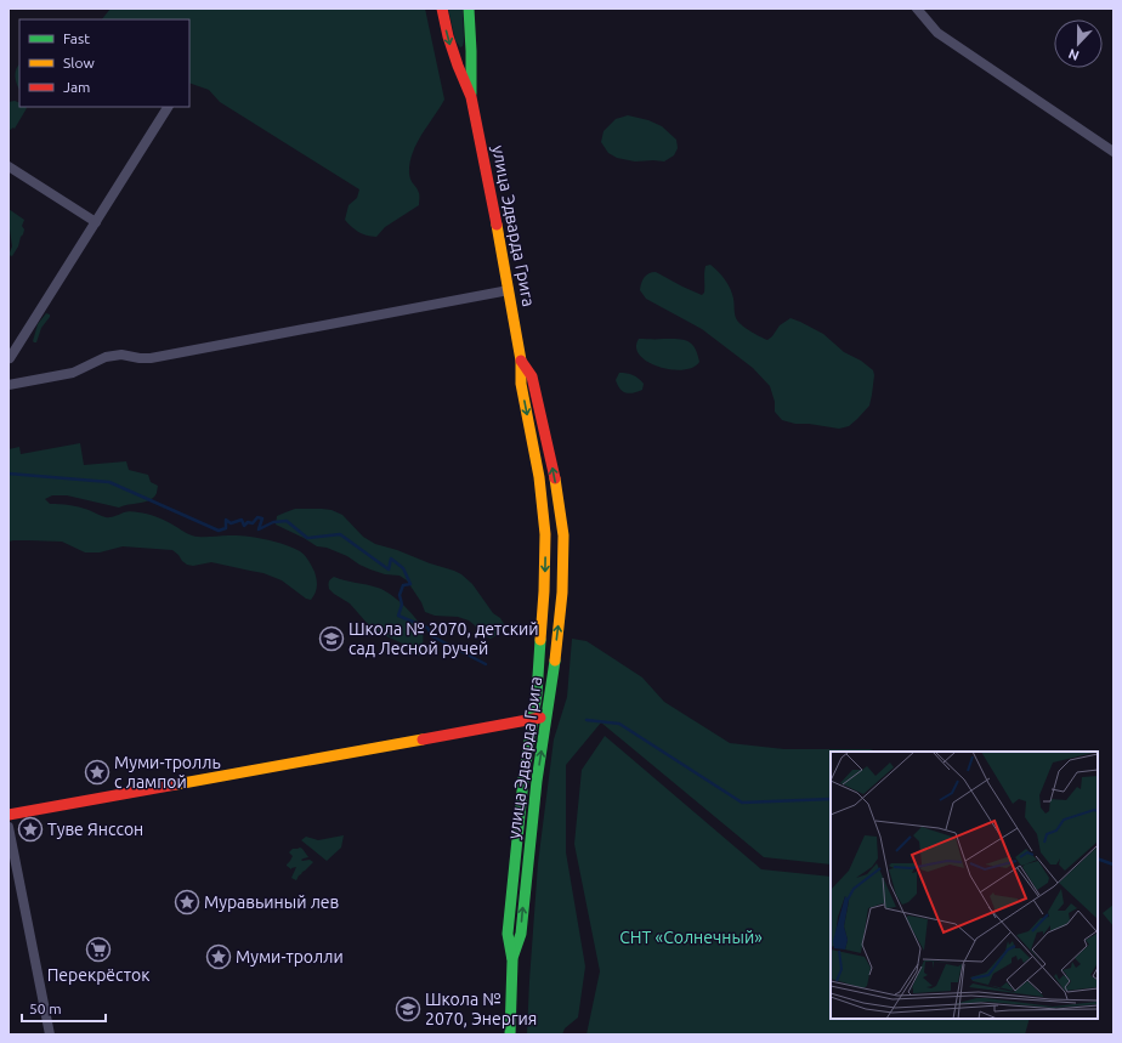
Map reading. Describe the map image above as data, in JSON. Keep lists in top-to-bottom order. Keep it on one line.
{"streets":{"street":["улица Эдварда Грига"]},"parks":["СНТ «Солнечный»"],"places":{"school or university":["Школа № 2070, детский сад Лесной ручей","Школа № 2070, Энергия"],"place":["Муми-тролль с лампой","Туве Янссон","Муравьиный лев","Муми-тролли"],"supermarket":["Перекрёсток"]},"legend":["Fast","Slow","Jam"],"scale_bar":"50 m","north":"bottom"}
